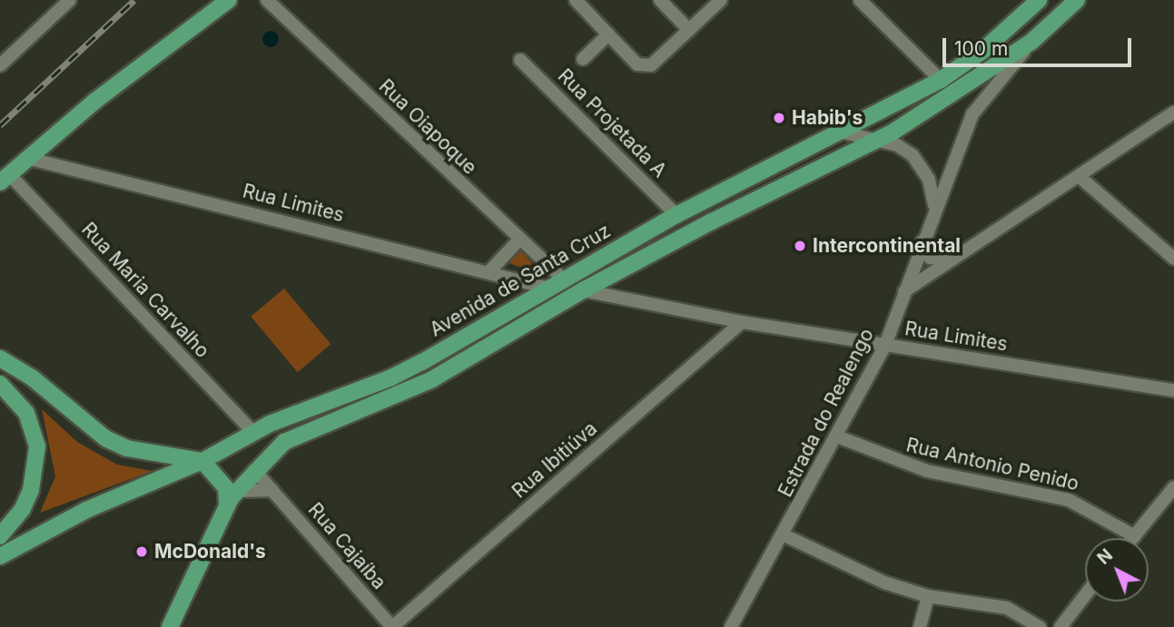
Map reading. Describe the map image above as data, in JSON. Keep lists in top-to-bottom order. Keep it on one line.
{"streets":{"main road":["Avenida de Santa Cruz"],"street":["Rua Projetada A","Rua Oiapoque","Rua Limites","Rua Maria Carvalho","Estrada do Realengo","Rua Ibitiúva","Rua Antonio Penido","Rua Cajaíba"]},"crossings":[["Rua Projetada A","Avenida de Santa Cruz"],["Rua Oiapoque","Rua Limites"],["Rua Oiapoque","Avenida de Santa Cruz"],["Rua Limites","Avenida de Santa Cruz"],["Rua Limites","Estrada do Realengo"],["Rua Limites","Rua Ibitiúva"],["Avenida de Santa Cruz","Rua Maria Carvalho"],["Estrada do Realengo","Rua Antonio Penido"],["Rua Ibitiúva","Rua Cajaíba"]],"places":["Habib's","Intercontinental","McDonald's"],"scale_bar":"100 m","north":"top left"}
